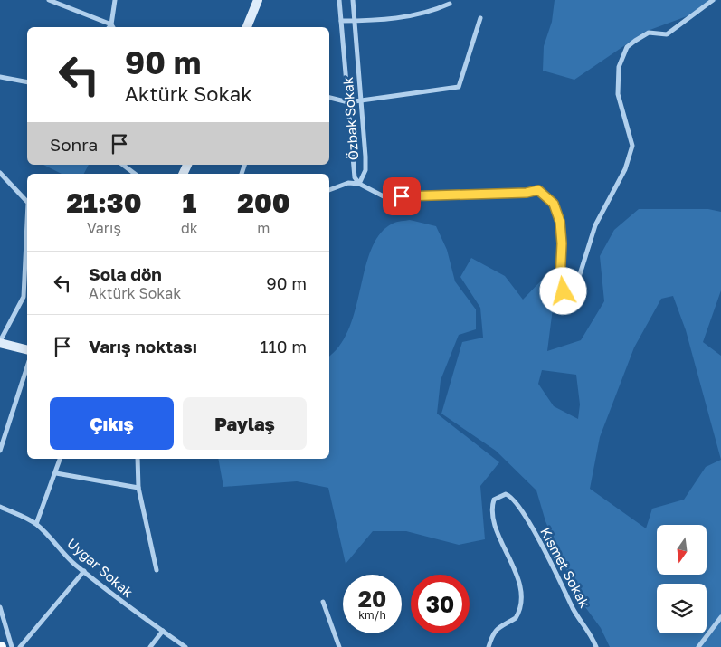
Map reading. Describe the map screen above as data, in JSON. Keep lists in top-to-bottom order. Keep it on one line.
{"streets":{"street":["Özbak Sokak","Uygar Sokak","Kısmet Sokak"]},"north":"bottom","page":{"turn":["90 m","Aktürk Sokak"],"then":"Sonra","eta":["21:30","Varış","1","dk","200","m"],"list":[{"name":"Sola dön","note":"Aktürk Sokak","value":"90 m"},{"name":"Varış noktası","value":"110 m"}],"buttons":["Çıkış","Paylaş"],"speed":"20 km/h","limit":"30"}}
